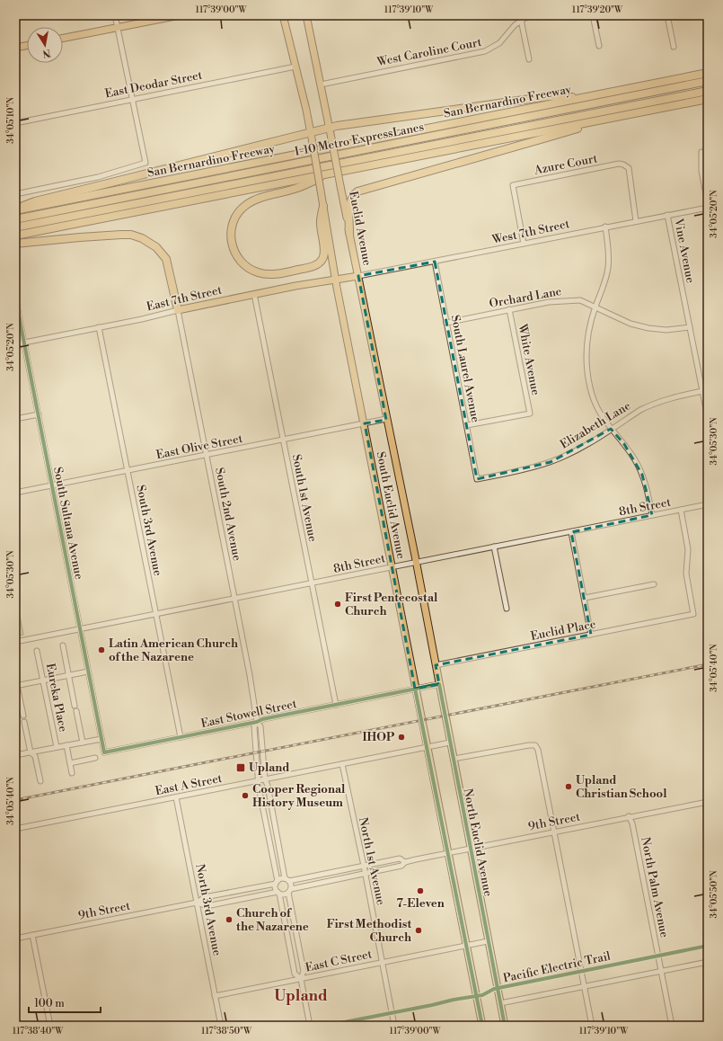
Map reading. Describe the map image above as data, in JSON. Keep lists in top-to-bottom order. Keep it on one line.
{"streets":{"highway":["San Bernardino Freeway","I-10 Metro ExpressLanes"],"main road":["Euclid Avenue","East 7th Street","South Euclid Avenue","North Euclid Avenue"],"street":["West Caroline Court","East Deodar Street","Azure Court","West 7th Street","Vine Avenue","Orchard Lane","White Avenue","South Laurel Avenue","Elizabeth Lane","East Olive Street","South 1st Avenue","8th Street","South 2nd Avenue","South Sultana Avenue","South 3rd Avenue","Euclid Place","Eureka Place","East Stowell Street","East A Street","9th Street","North 1st Avenue","North Palm Avenue","North 3rd Avenue","East C Street"],"cycle path":["Pacific Electric Trail"]},"crossings":[["Azure Court","West 7th Street"],["Euclid Avenue","West 7th Street"],["Euclid Avenue","East 7th Street"],["Euclid Avenue","South Euclid Avenue"],["West 7th Street","Vine Avenue"],["West 7th Street","East 7th Street"],["West 7th Street","South Laurel Avenue"],["Vine Avenue","Orchard Lane"],["Vine Avenue","Elizabeth Lane"],["Orchard Lane","White Avenue"],["Orchard Lane","South Laurel Avenue"],["East 7th Street","South 1st Avenue"],["East 7th Street","South Euclid Avenue"],["East 7th Street","South 2nd Avenue"],["East 7th Street","South Sultana Avenue"],["East 7th Street","South 3rd Avenue"],["White Avenue","South Laurel Avenue"],["South Laurel Avenue","Elizabeth Lane"],["East Olive Street","South 1st Avenue"],["East Olive Street","South Euclid Avenue"],["East Olive Street","South 2nd Avenue"],["East Olive Street","South Sultana Avenue"],["East Olive Street","South 3rd Avenue"],["South 1st Avenue","8th Street"],["South 1st Avenue","East Stowell Street"],["South Euclid Avenue","8th Street"],["South Euclid Avenue","Euclid Place"],["South Euclid Avenue","East Stowell Street"],["South Euclid Avenue","North Euclid Avenue"],["8th Street","South 2nd Avenue"],["8th Street","South Sultana Avenue"],["8th Street","South 3rd Avenue"],["8th Street","Euclid Place"],["South 2nd Avenue","East Stowell Street"],["South 2nd Avenue","East A Street"],["South 2nd Avenue","9th Street"],["South Sultana Avenue","East Stowell Street"],["South 3rd Avenue","East Stowell Street"],["East Stowell Street","North Euclid Avenue"],["East A Street","North Euclid Avenue"],["East A Street","North 1st Avenue"],["East A Street","North 3rd Avenue"],["9th Street","North Euclid Avenue"],["9th Street","North 1st Avenue"],["9th Street","North Palm Avenue"],["9th Street","North 3rd Avenue"],["North Euclid Avenue","East C Street"],["North 1st Avenue","East C Street"],["North 3rd Avenue","East C Street"]],"districts":["Upland"],"places":{"other":["First Pentecostal Church","Latin American Church of the Nazarene","IHOP","Upland Christian School","Cooper Regional History Museum","7-Eleven","Church of the Nazarene","First Methodist Church"],"transit":["Upland"]},"scale_bar":"100 m","north":"bottom","coordinates":["117°39'00\"W","117°39'10\"W","117°39'20\"W","34°05'10\"N","34°05'20\"N","34°05'30\"N","34°05'40\"N","34°05'50\"N","117°38'40\"W","117°38'50\"W"]}
